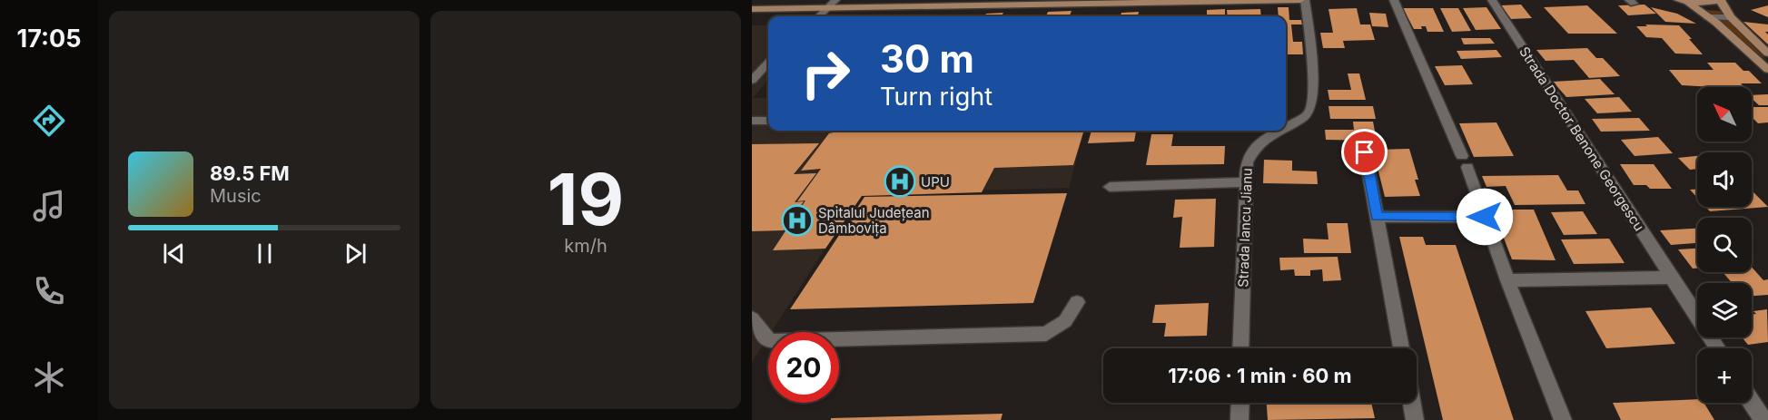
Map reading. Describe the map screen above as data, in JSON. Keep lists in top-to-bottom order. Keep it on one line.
{"streets":{"street":["Strada Doctor Benone Georgescu","Strada Iancu Jianu"]},"places":{"hospital":["UPU","Spitalul Județean Dâmbovița"]},"north":"top left","page":{"tabs":"17:05","tile":["19","km/h"],"turn":["30 m","Turn right"],"map_buttons":"+","song":["89.5 FM","Music"],"limit":"20","trip":"17:06 · 1 min · 60 m"}}
